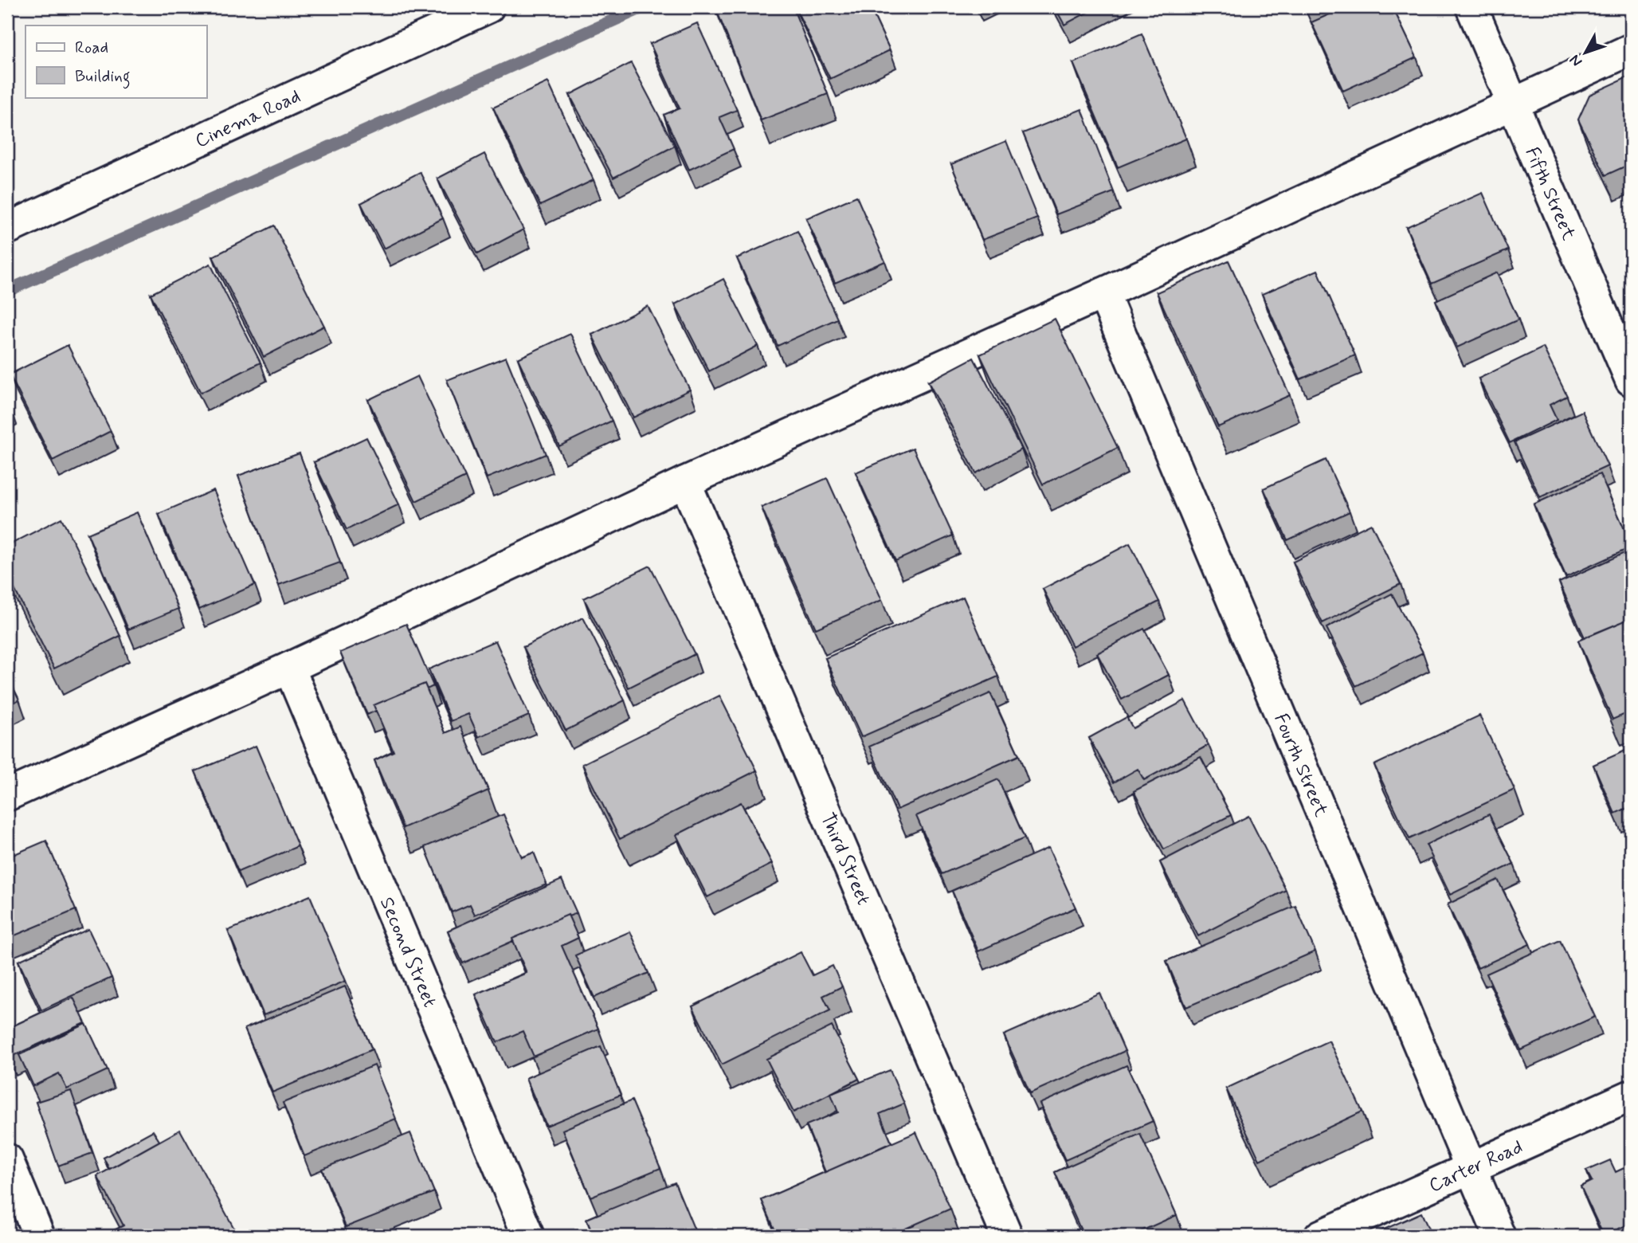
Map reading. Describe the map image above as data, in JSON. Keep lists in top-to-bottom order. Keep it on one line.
{"streets":{"street":["Cinema Road","Fifth Street","Fourth Street","Third Street","Second Street","Carter Road"]},"crossings":[["Fourth Street","Carter Road"]],"legend":["Road","Building"],"north":"bottom left"}
